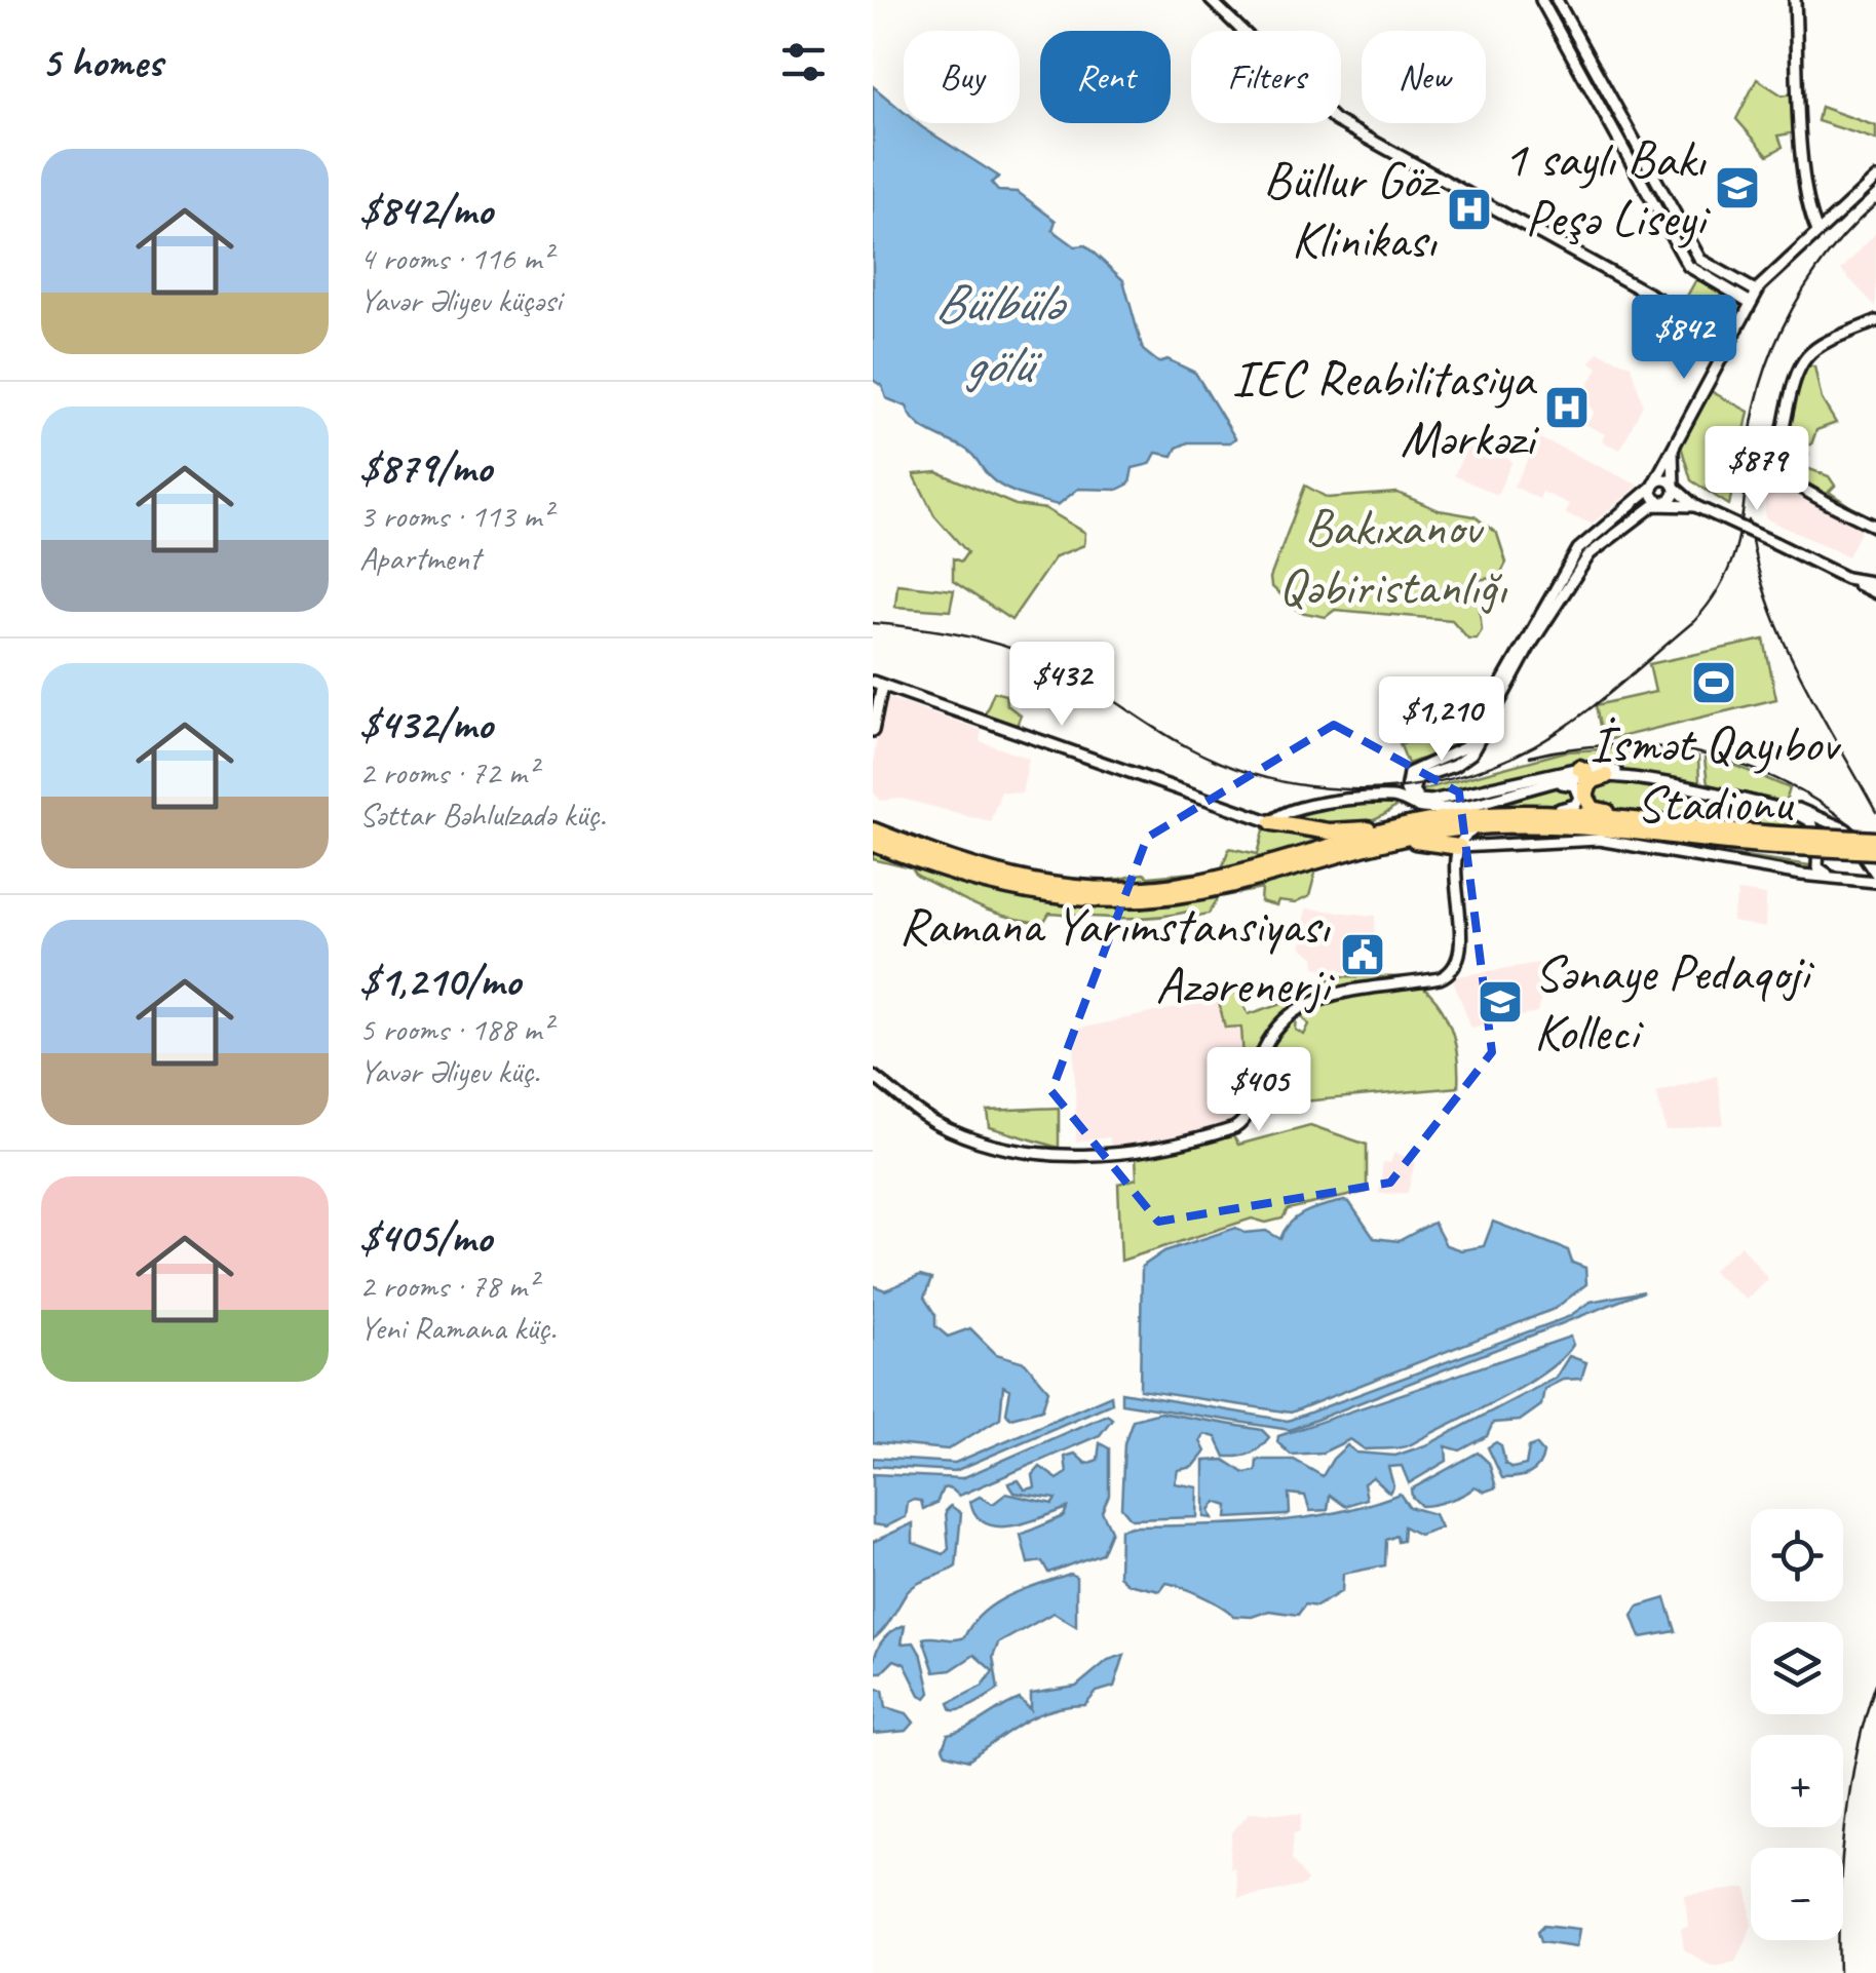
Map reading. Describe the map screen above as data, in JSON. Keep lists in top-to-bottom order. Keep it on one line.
{"water":["Bülbülə gölü"],"parks":["Bakıxanov Qəbiristanlığı"],"places":{"school or university":["1 saylı Bakı Peşə Liseyi","Sənaye Pedaqoji Kolleci"],"hospital":["Büllur Göz Klinikası","IEC Reabilitasiya Mərkəzi"],"sports":["İsmət Qayıbov Stadionu"],"public building":["Ramana Yarımstansiyası Azərenerji"]},"page":{"heading":"5 homes","chip":["Buy","Rent","Filters","New"],"list":[{"name":"$842/mo","note":"4 rooms · 116 m² · Yavər Əliyev küçəsi"},{"name":"$879/mo","note":"3 rooms · 113 m² · Apartment"},{"name":"$432/mo","note":"2 rooms · 72 m² · Səttar Bəhlulzadə küç."},{"name":"$1,210/mo","note":"5 rooms · 188 m² · Yavər Əliyev küç."},{"name":"$405/mo","note":"2 rooms · 78 m² · Yeni Ramana küç."}],"price":["$842","$879","$432","$1,210","$405"],"map_buttons":["+","−"]}}
